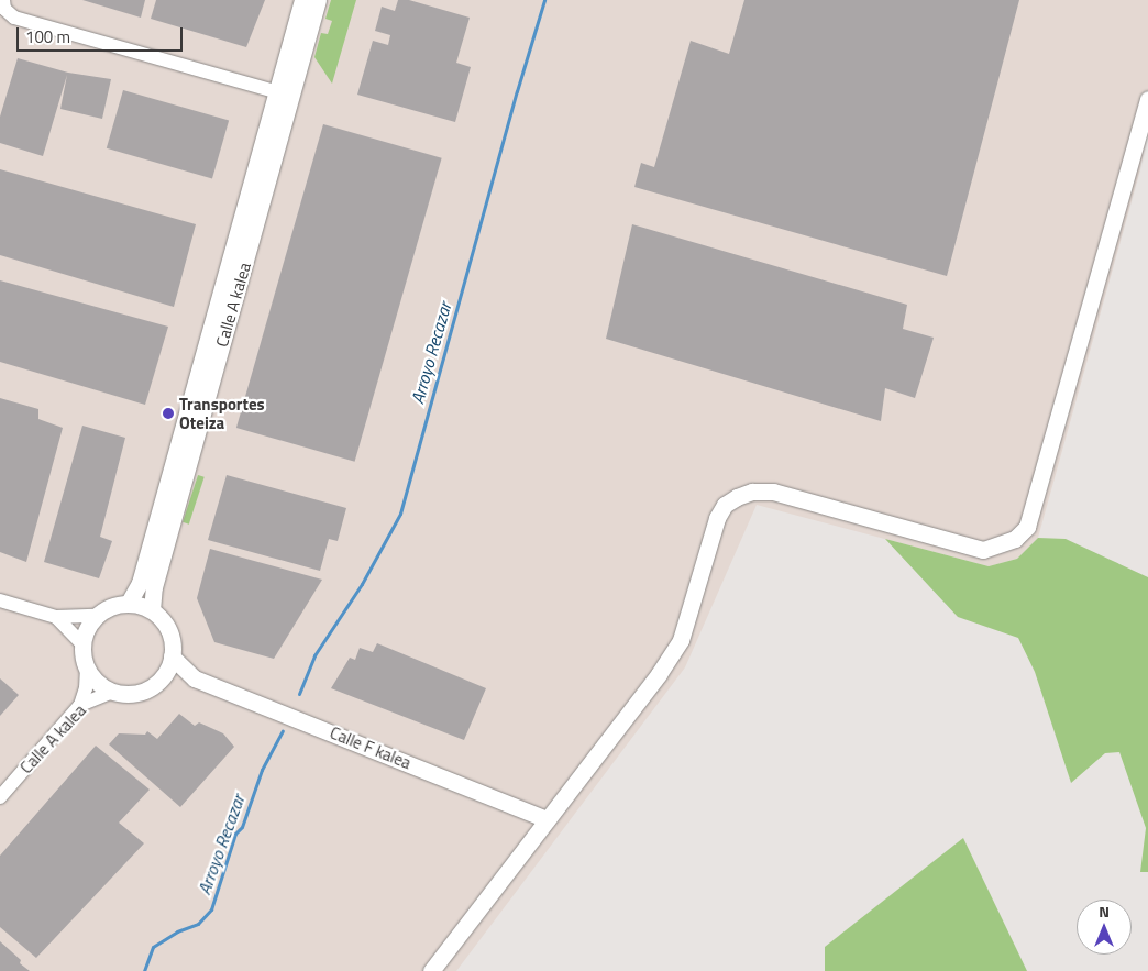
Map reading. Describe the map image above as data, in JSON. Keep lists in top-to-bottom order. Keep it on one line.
{"streets":{"street":["Calle A kalea","Calle F kalea"]},"crossings":[["Calle A kalea","Calle F kalea"]],"water":["Arroyo Recazar"],"places":["Transportes Oteiza"],"scale_bar":"100 m","north":"top"}
